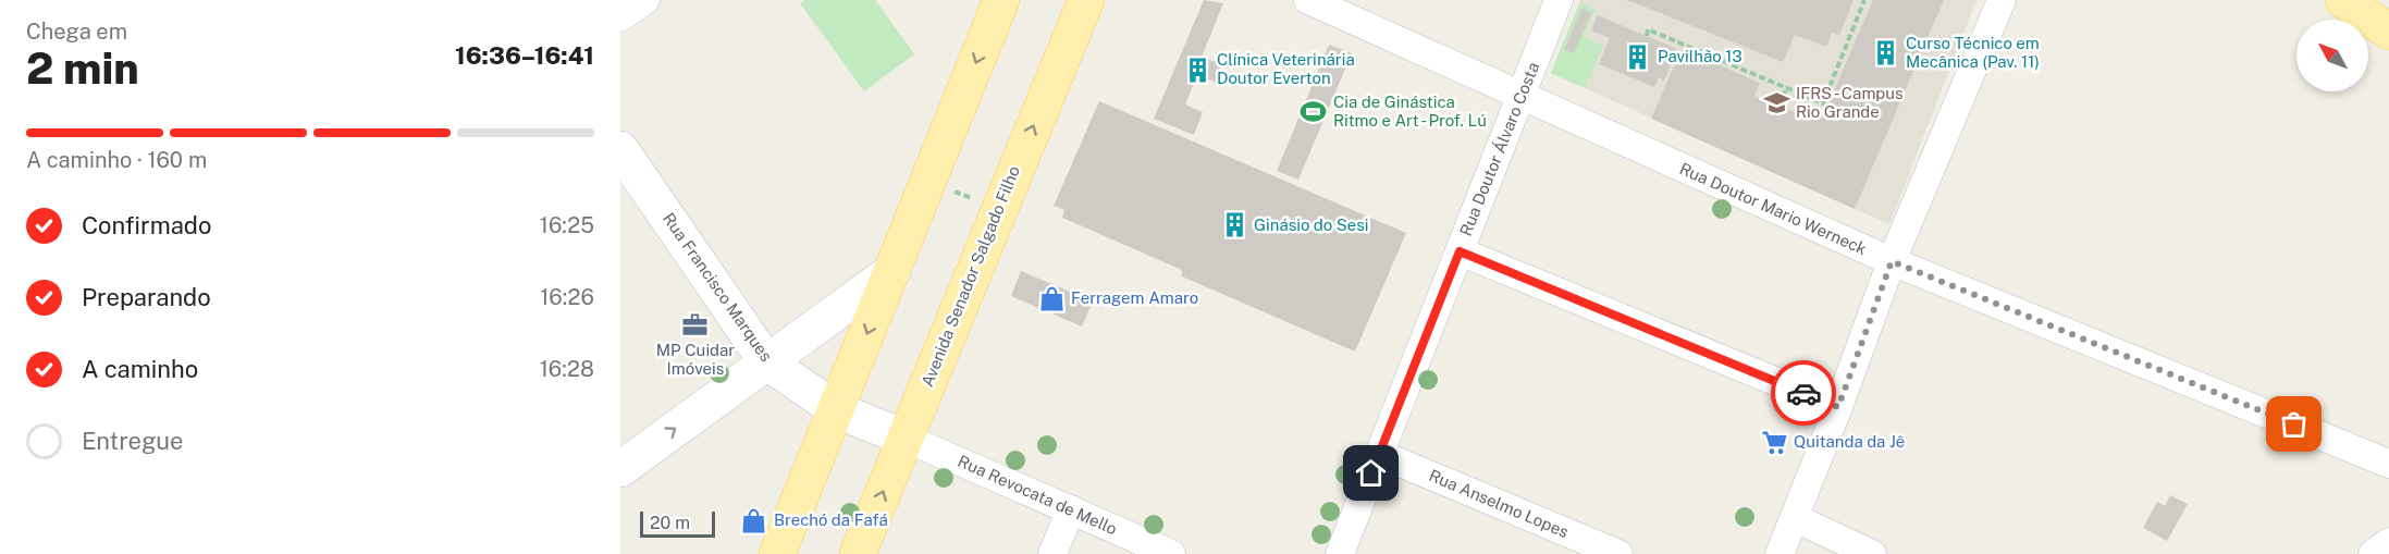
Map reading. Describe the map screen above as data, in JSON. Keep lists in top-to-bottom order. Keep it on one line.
{"streets":{"main road":["Avenida Senador Salgado Filho"],"street":["Rua Doutor Álvaro Costa","Rua Doutor Mario Werneck","Rua Francisco Marques","Rua Revocata de Mello","Rua Anselmo Lopes"]},"crossings":[["Rua Doutor Álvaro Costa","Rua Doutor Mario Werneck"],["Rua Doutor Álvaro Costa","Rua Anselmo Lopes"],["Avenida Senador Salgado Filho","Rua Francisco Marques"],["Avenida Senador Salgado Filho","Rua Revocata de Mello"],["Rua Francisco Marques","Rua Revocata de Mello"]],"places":{"building":["Curso Técnico em Mecânica (Pav. 11)","Pavilhão 13","Clínica Veterinária Doutor Everton","Ginásio do Sesi"],"school or university":["IFRS - Campus Rio Grande"],"sports":["Cia de Ginástica Ritmo e Art - Prof. Lú"],"shop":["Ferragem Amaro","Brechó da Fafá"],"office":["MP Cuidar Imóveis"],"supermarket":["Quitanda da Jê"]},"scale_bar":"20 m","north":"top left","page":{"heading":["2 min","Chega em","16:36–16:41"],"bar":"A caminho · 160 m","list":[["Confirmado","16:25"],["Preparando","16:26"],["A caminho","16:28"],"Entregue"],"scale":"20 m"}}
